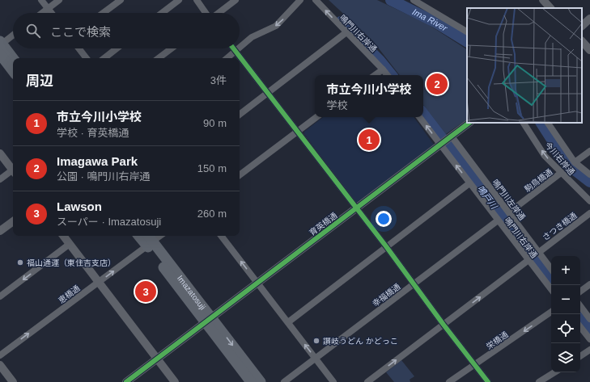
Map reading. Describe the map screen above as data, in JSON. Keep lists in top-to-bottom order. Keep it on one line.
{"streets":{"main road":["Imazatosuji"],"street":["鳴門川右岸通","今川右岸通","駒鳥橋通","鳴門川左岸通","育英橋通","さつき橋通","恵橋通","幸福橋通","栄橋通"]},"crossings":[["鳴門川右岸通","鳴門川左岸通"],["鳴門川右岸通","育英橋通"],["鳴門川右岸通","幸福橋通"],["今川右岸通","駒鳥橋通"],["駒鳥橋通","鳴門川左岸通"],["鳴門川左岸通","育英橋通"],["鳴門川左岸通","さつき橋通"],["育英橋通","Imazatosuji"],["Imazatosuji","恵橋通"]],"one_way":["鳴門川右岸通"],"water":["Ima River","鳴戸川"],"places":["福山通運（東住吉支店）","讃岐うどん かどっこ"],"page":{"search":"ここで検索","heading":["周辺","3件"],"pins":["2","1","3"],"popup":["市立今川小学校","学校"],"list":[{"mark":"1","name":"市立今川小学校","note":"学校 · 育英橋通","value":"90 m"},{"mark":"2","name":"Imagawa Park","note":"公園 · 鳴門川右岸通","value":"150 m"},{"mark":"3","name":"Lawson","note":"スーパー · Imazatosuji","value":"260 m"}],"map_buttons":["+","−"]}}
